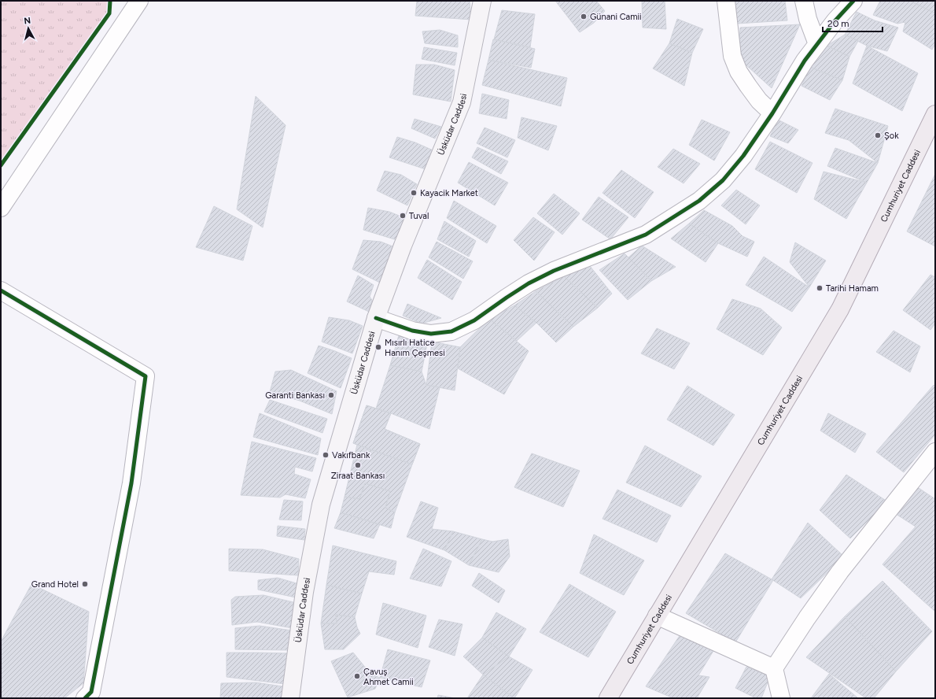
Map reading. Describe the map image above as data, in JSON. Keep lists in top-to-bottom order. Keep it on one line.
{"streets":{"main road":["Üsküdar Caddesi","Cumhuriyet Caddesi"]},"places":["Günani Camii","Şok","Kayacik Market","Tuval","Tarihi Hamam","Mısırlı Hatice Hanım Çeşmesi","Garanti Bankası","Vakıfbank","Ziraat Bankası","Grand Hotel","Çavuş Ahmet Camii"],"scale_bar":"20 m","north":"top"}
